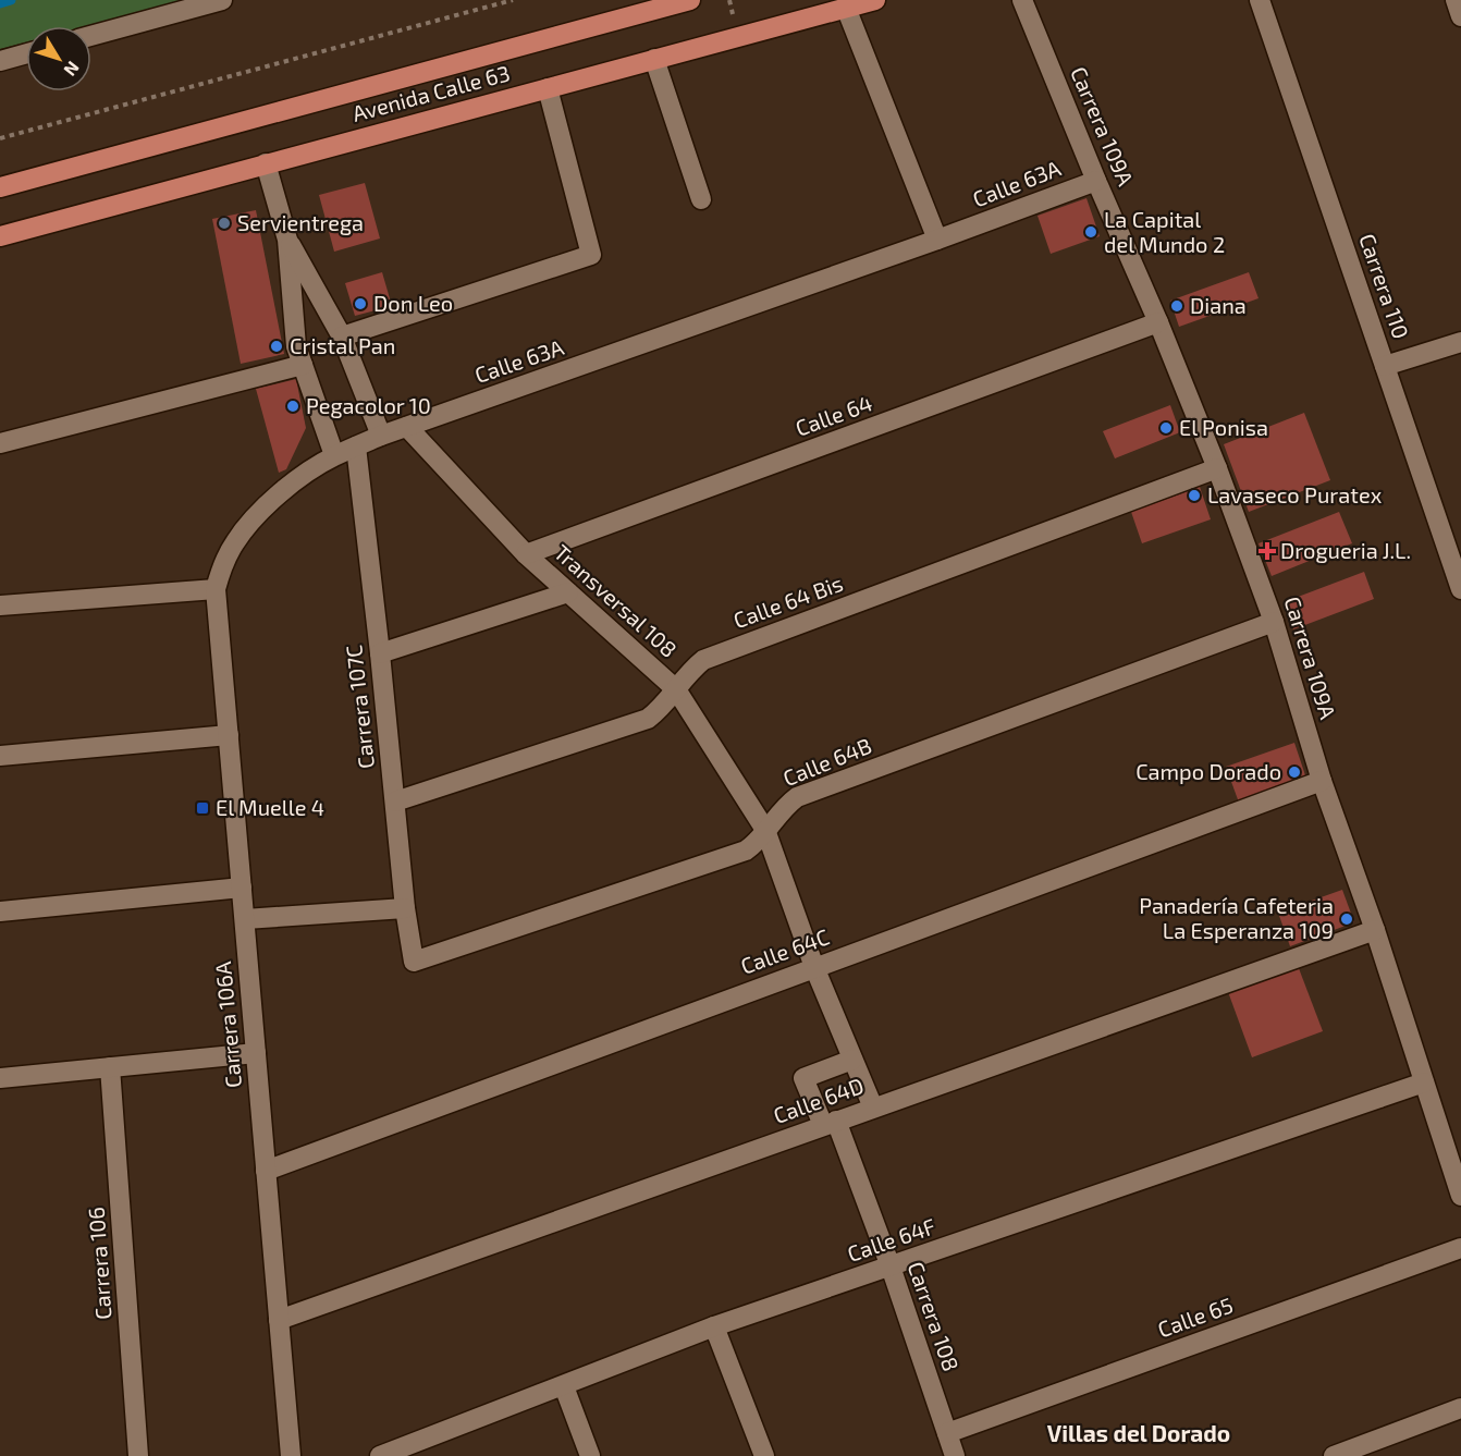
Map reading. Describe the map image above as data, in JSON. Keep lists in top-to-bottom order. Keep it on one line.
{"streets":{"main road":["Avenida Calle 63"],"street":["Carrera 109A","Calle 63A","Carrera 110","Calle 64","Transversal 108","Calle 64 Bis","Carrera 107C","Calle 64B","Calle 64C","Carrera 106A","Calle 64D","Calle 64F","Carrera 106","Carrera 108","Calle 65"]},"crossings":[["Carrera 109A","Calle 63A"],["Carrera 109A","Calle 64"],["Carrera 109A","Calle 64 Bis"],["Carrera 109A","Calle 64B"],["Carrera 109A","Calle 64C"],["Carrera 109A","Calle 64D"],["Carrera 109A","Calle 64F"],["Calle 63A","Transversal 108"],["Calle 63A","Carrera 107C"],["Calle 63A","Carrera 106A"],["Calle 64","Transversal 108"],["Transversal 108","Calle 64 Bis"],["Transversal 108","Calle 64B"],["Calle 64 Bis","Carrera 107C"],["Carrera 107C","Calle 64B"],["Calle 64C","Carrera 106A"],["Carrera 106A","Calle 64D"],["Calle 64D","Carrera 108"],["Calle 64F","Carrera 108"],["Carrera 108","Calle 65"]],"districts":["Villas del Dorado"],"places":{"other":["Servientrega","La Capital del Mundo 2","Don Leo","Diana","Cristal Pan","Pegacolor 10","El Ponisa","Lavaseco Puratex","Campo Dorado","Panadería Cafeteria La Esperanza 109"],"health":["Drogueria J.L."],"transit":["El Muelle 4"]},"north":"bottom right"}
